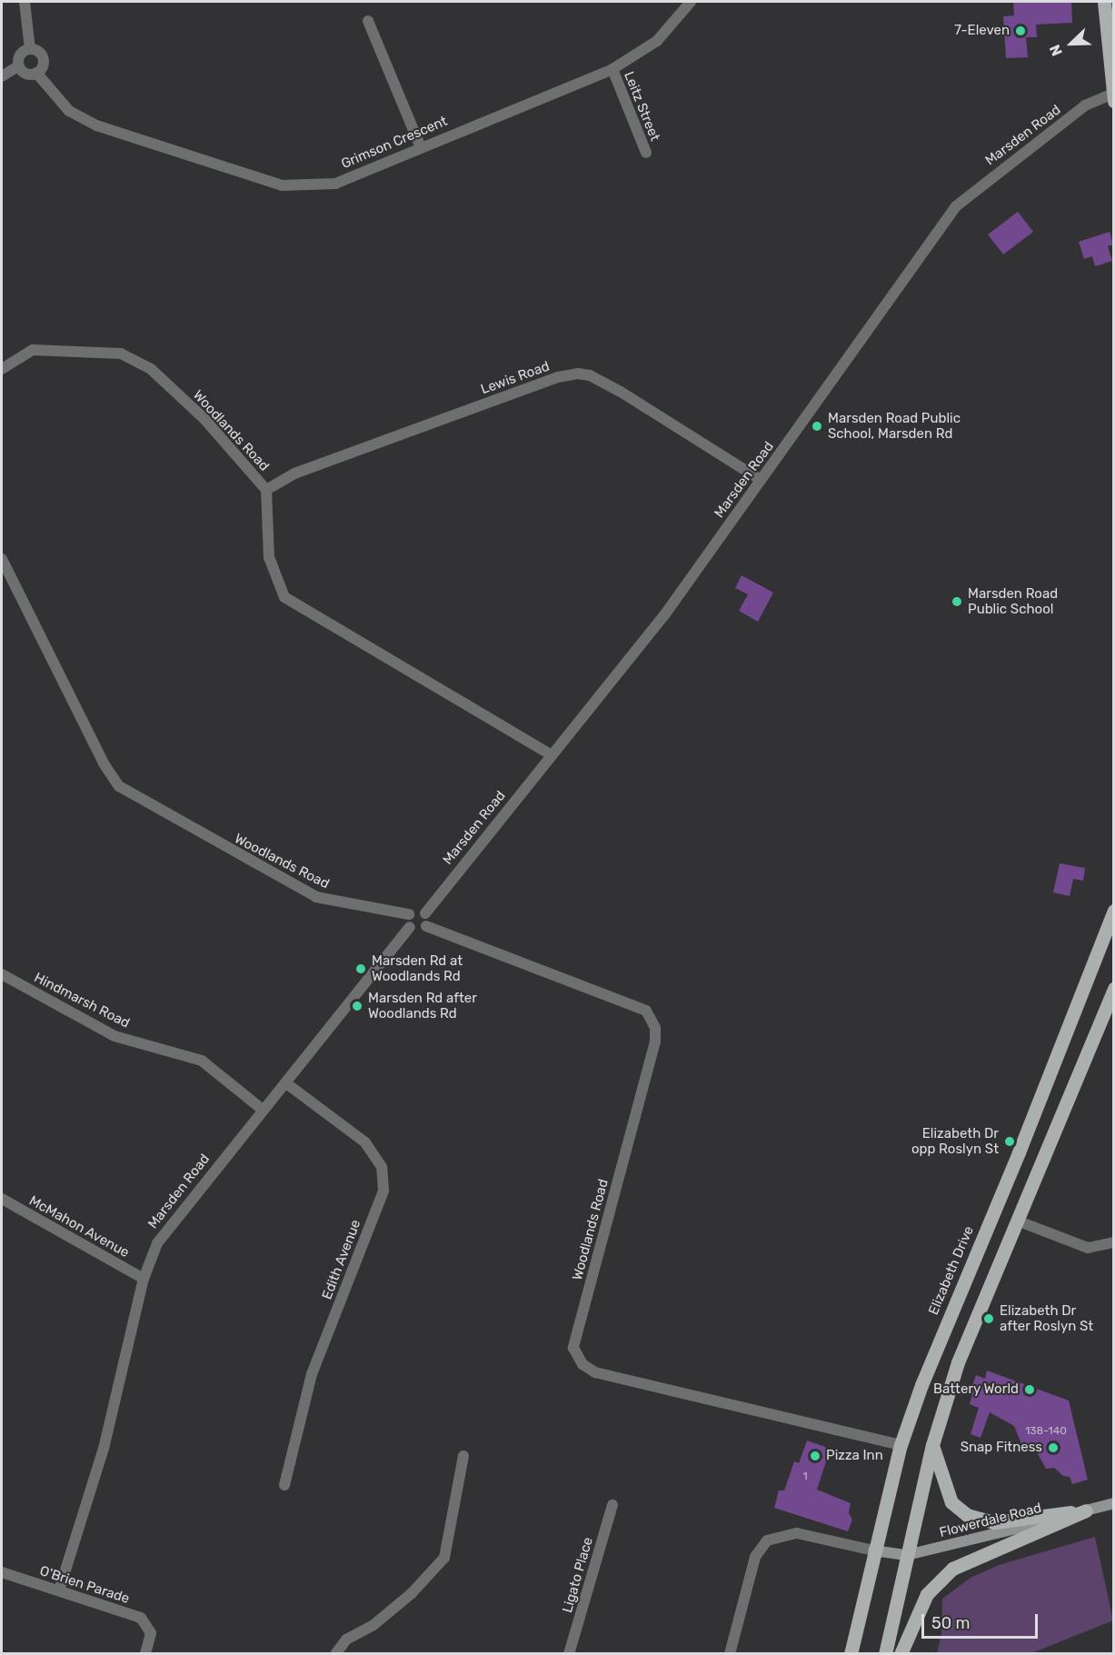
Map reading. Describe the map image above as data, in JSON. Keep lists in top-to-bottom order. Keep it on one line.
{"streets":{"main road":["Elizabeth Drive","Flowerdale Road"],"street":["Leitz Street","Marsden Road","Grimson Crescent","Lewis Road","Woodlands Road","Hindmarsh Road","McMahon Avenue","Edith Avenue","Ligato Place","O'Brien Parade"]},"crossings":[["Leitz Street","Grimson Crescent"],["Marsden Road","Lewis Road"],["Marsden Road","Woodlands Road"],["Marsden Road","Hindmarsh Road"],["Marsden Road","McMahon Avenue"],["Marsden Road","Edith Avenue"],["Marsden Road","O'Brien Parade"],["Lewis Road","Woodlands Road"],["Woodlands Road","Elizabeth Drive"],["Elizabeth Drive","Flowerdale Road"]],"places":["7-Eleven","Marsden Road Public School, Marsden Rd","Marsden Road Public School","Marsden Rd at Woodlands Rd","Marsden Rd after Woodlands Rd","Elizabeth Dr opp Roslyn St","Elizabeth Dr after Roslyn St","Battery World","Snap Fitness","Pizza Inn"],"house_numbers":["138-140","1"],"scale_bar":"50 m","north":"bottom left"}
